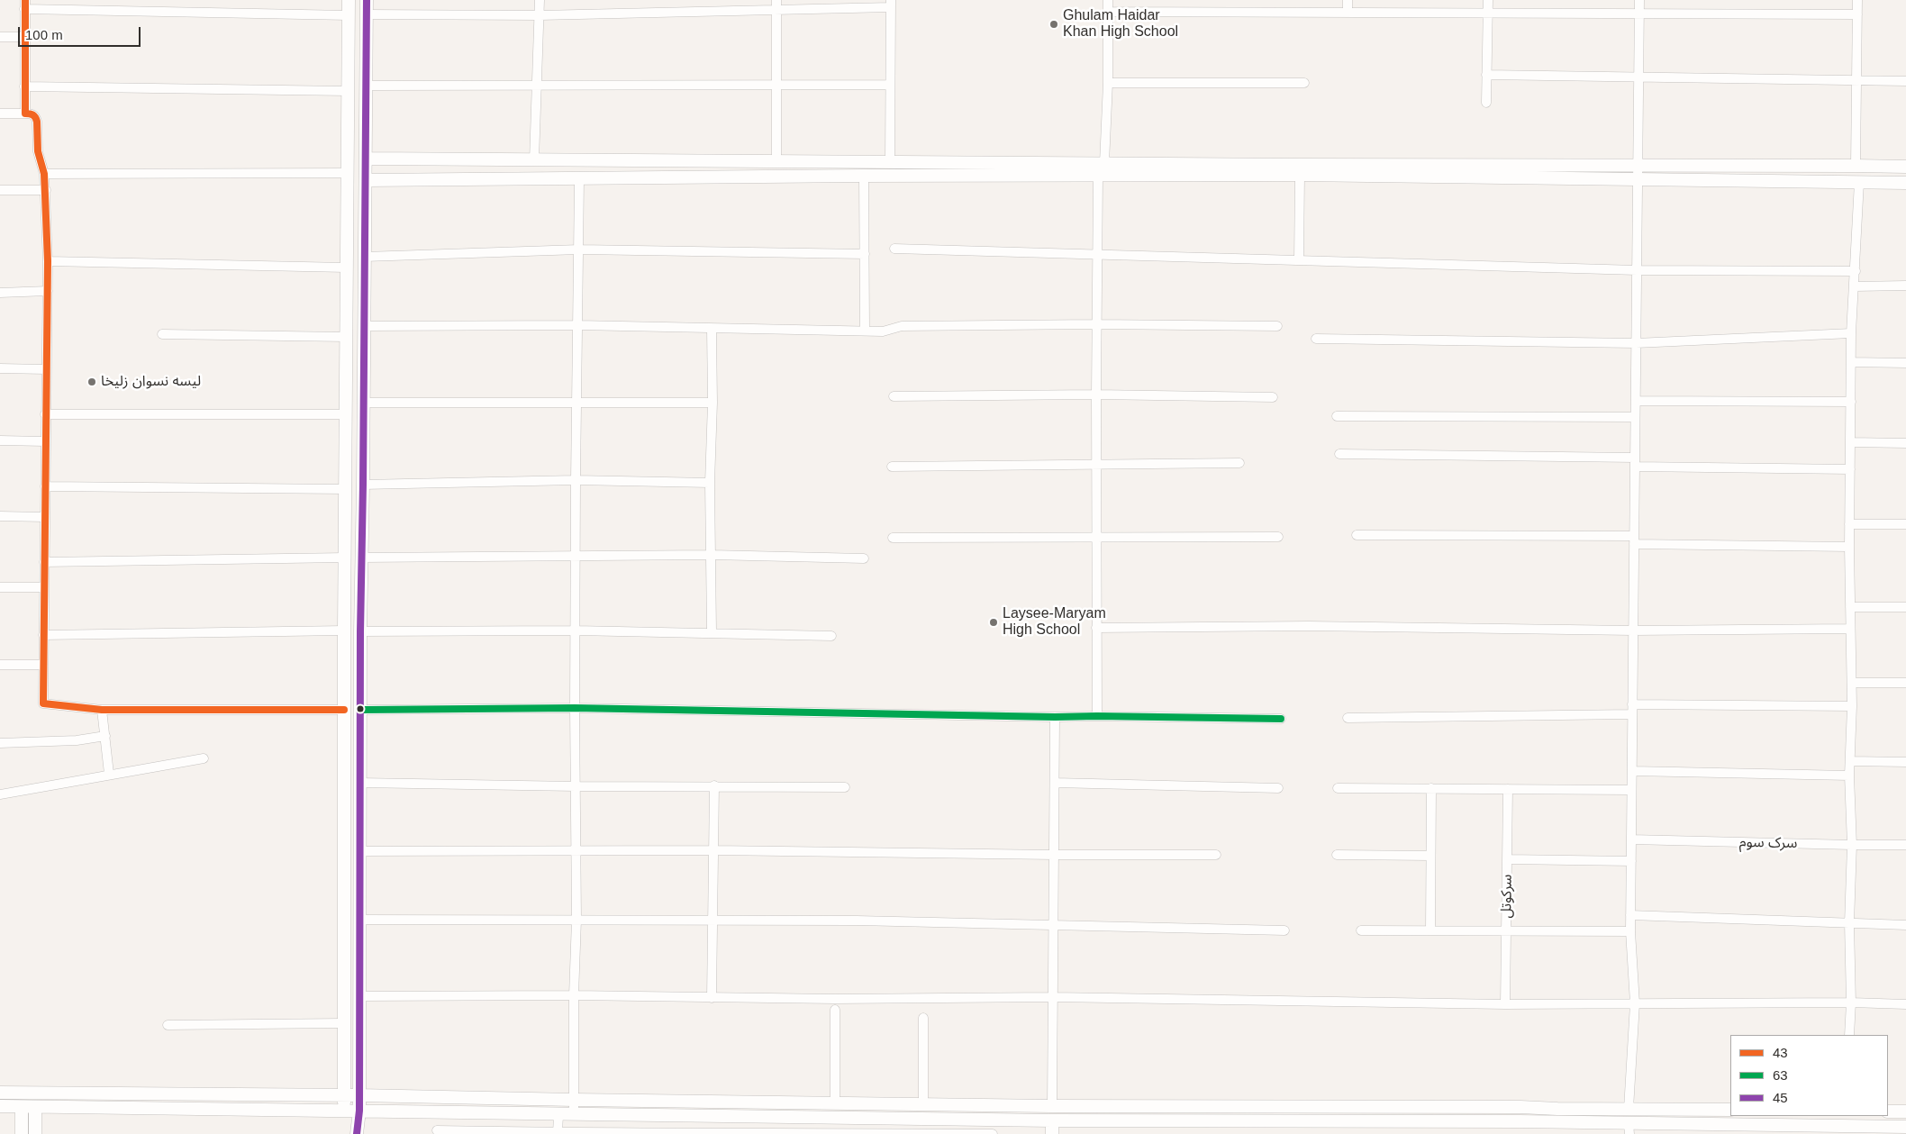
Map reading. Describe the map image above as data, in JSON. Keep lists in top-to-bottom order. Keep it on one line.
{"streets":{"street":["سرک سوم","سرکوتل"]},"places":["Ghulam Haidar Khan High School","لیسه نسوان زلیخا","Laysee-Maryam High School"],"lines":["transit line 43","transit line 45","transit line 63"],"legend":["43","63","45"],"scale_bar":"100 m"}
